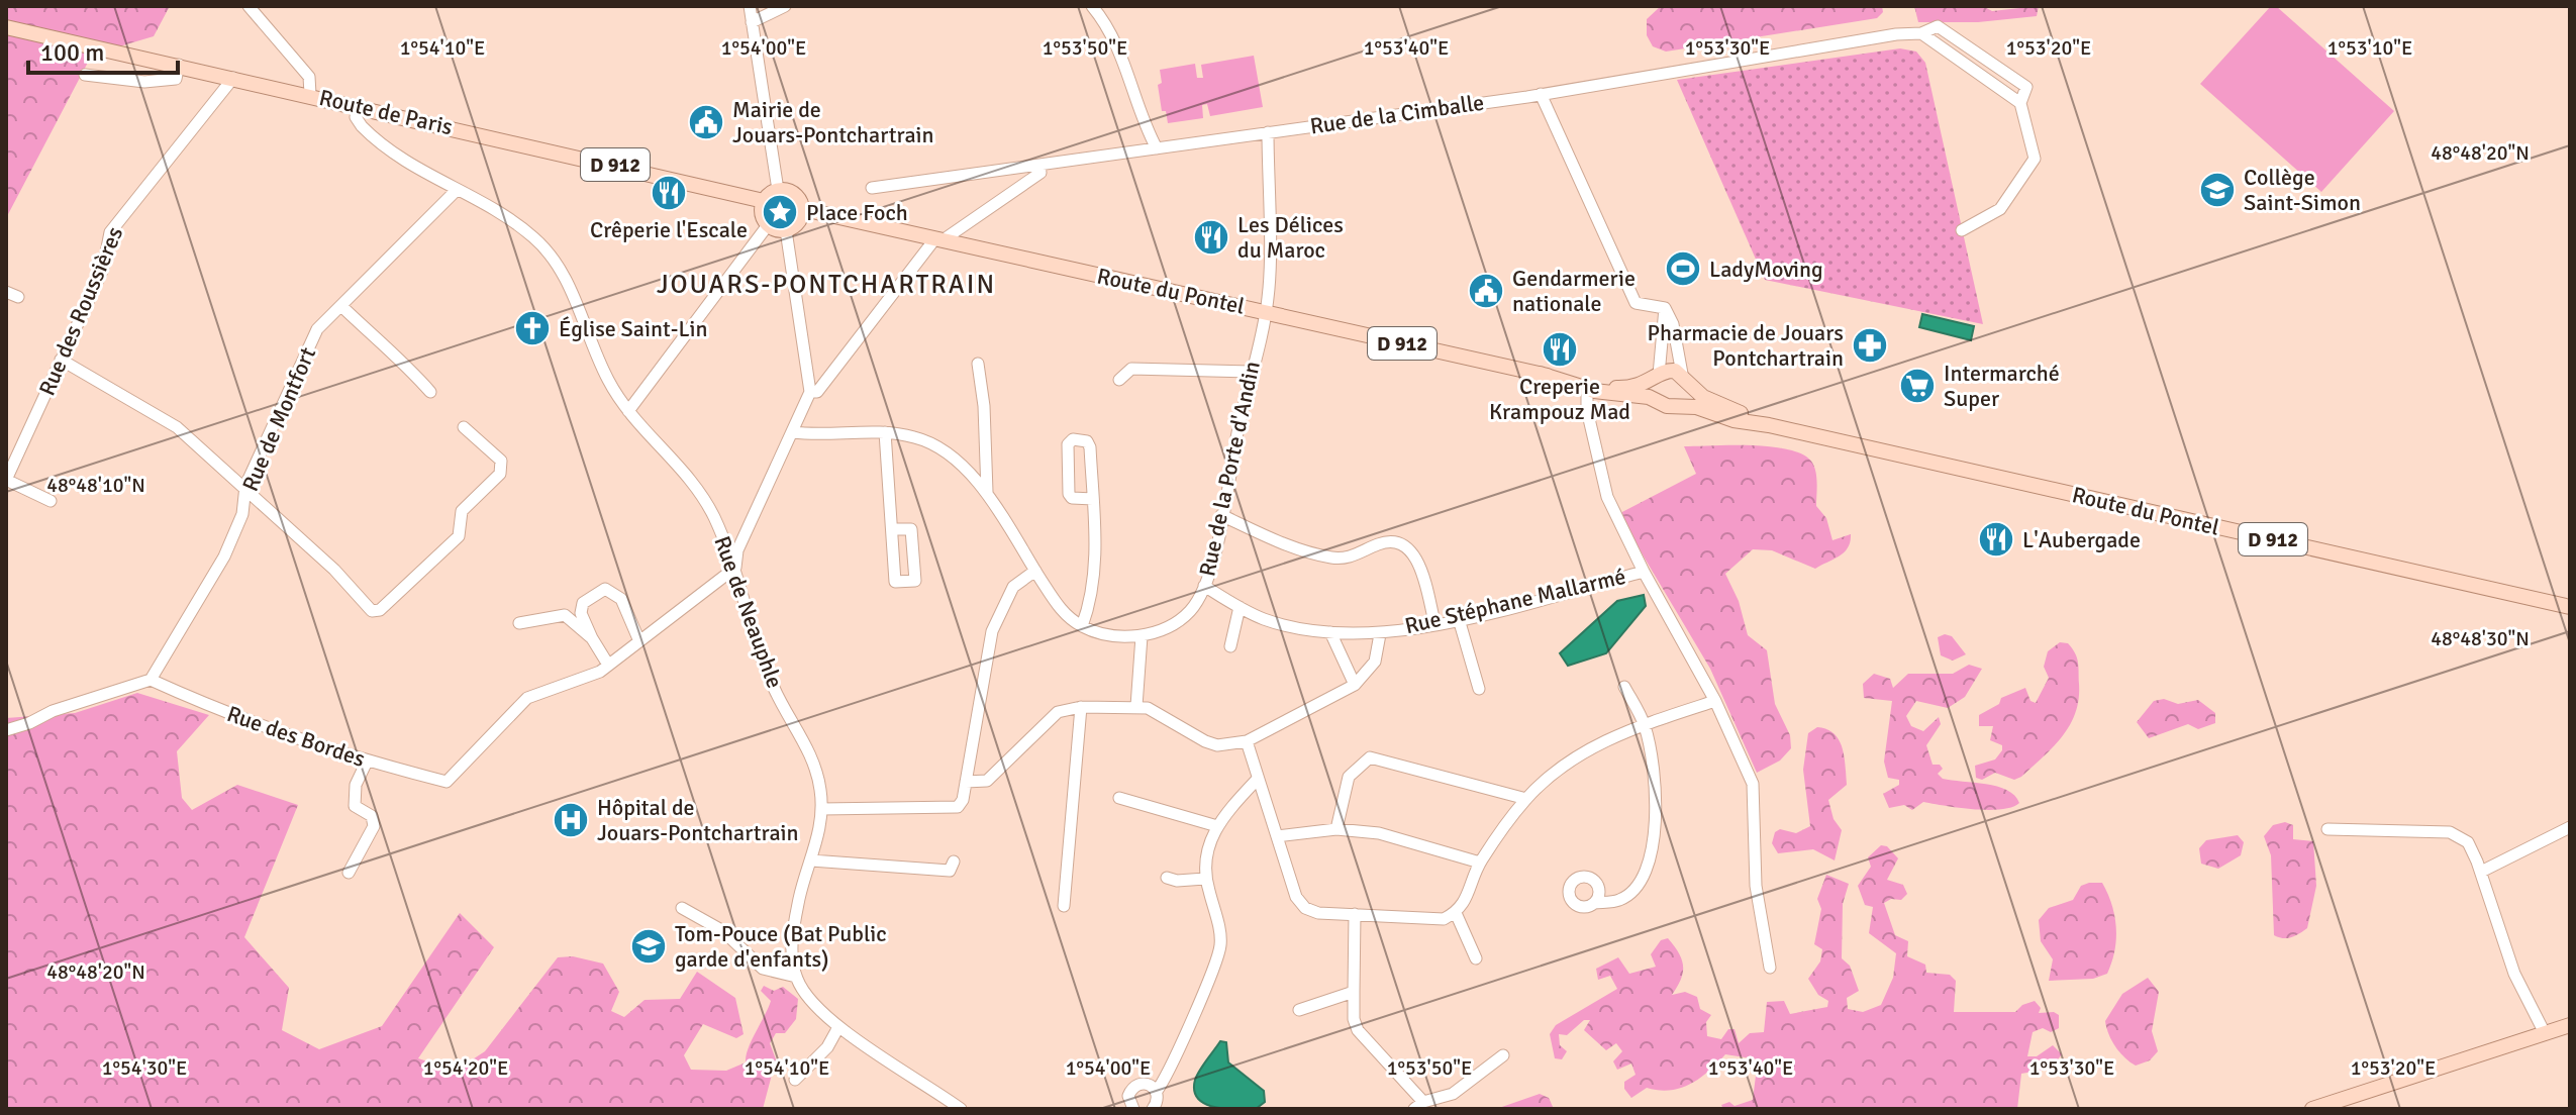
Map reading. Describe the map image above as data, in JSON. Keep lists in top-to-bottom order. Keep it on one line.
{"streets":{"main road":["Route de Paris","D 912","Route du Pontel"],"street":["Rue de la Cimballe","Rue des Roussières","Rue de Montfort","Rue de la Porte d'Andin","Rue Stéphane Mallarmé","Rue de Neauphle","Rue des Bordes"]},"crossings":[["Route de Paris","Route du Pontel"],["Route de Paris","Rue des Roussières"],["Route de Paris","Rue de Neauphle"],["Rue de la Cimballe","Rue de la Porte d'Andin"],["Route du Pontel","Rue de la Porte d'Andin"],["Rue de Montfort","Rue de Neauphle"],["Rue de Montfort","Rue des Bordes"],["Rue de la Porte d'Andin","Rue Stéphane Mallarmé"]],"districts":["JOUARS-PONTCHARTRAIN"],"places":{"public building":["Mairie de Jouars-Pontchartrain","Gendarmerie nationale"],"school or university":["Collège Saint-Simon","Tom-Pouce (Bat Public garde d'enfants)"],"restaurant":["Crêperie l'Escale","Les Délices du Maroc","Creperie Krampouz Mad","L'Aubergade"],"place":["Place Foch"],"sports":["LadyMoving"],"church":["Église Saint-Lin"],"pharmacy":["Pharmacie de Jouars Pontchartrain"],"supermarket":["Intermarché Super"],"hospital":["Hôpital de Jouars-Pontchartrain"]},"scale_bar":"100 m","coordinates":["1°54'10\"E","1°54'00\"E","1°53'50\"E","1°53'40\"E","1°53'30\"E","1°53'20\"E","1°53'10\"E","48°48'20\"N","48°48'10\"N","48°48'30\"N","1°54'30\"E","1°54'20\"E"]}
